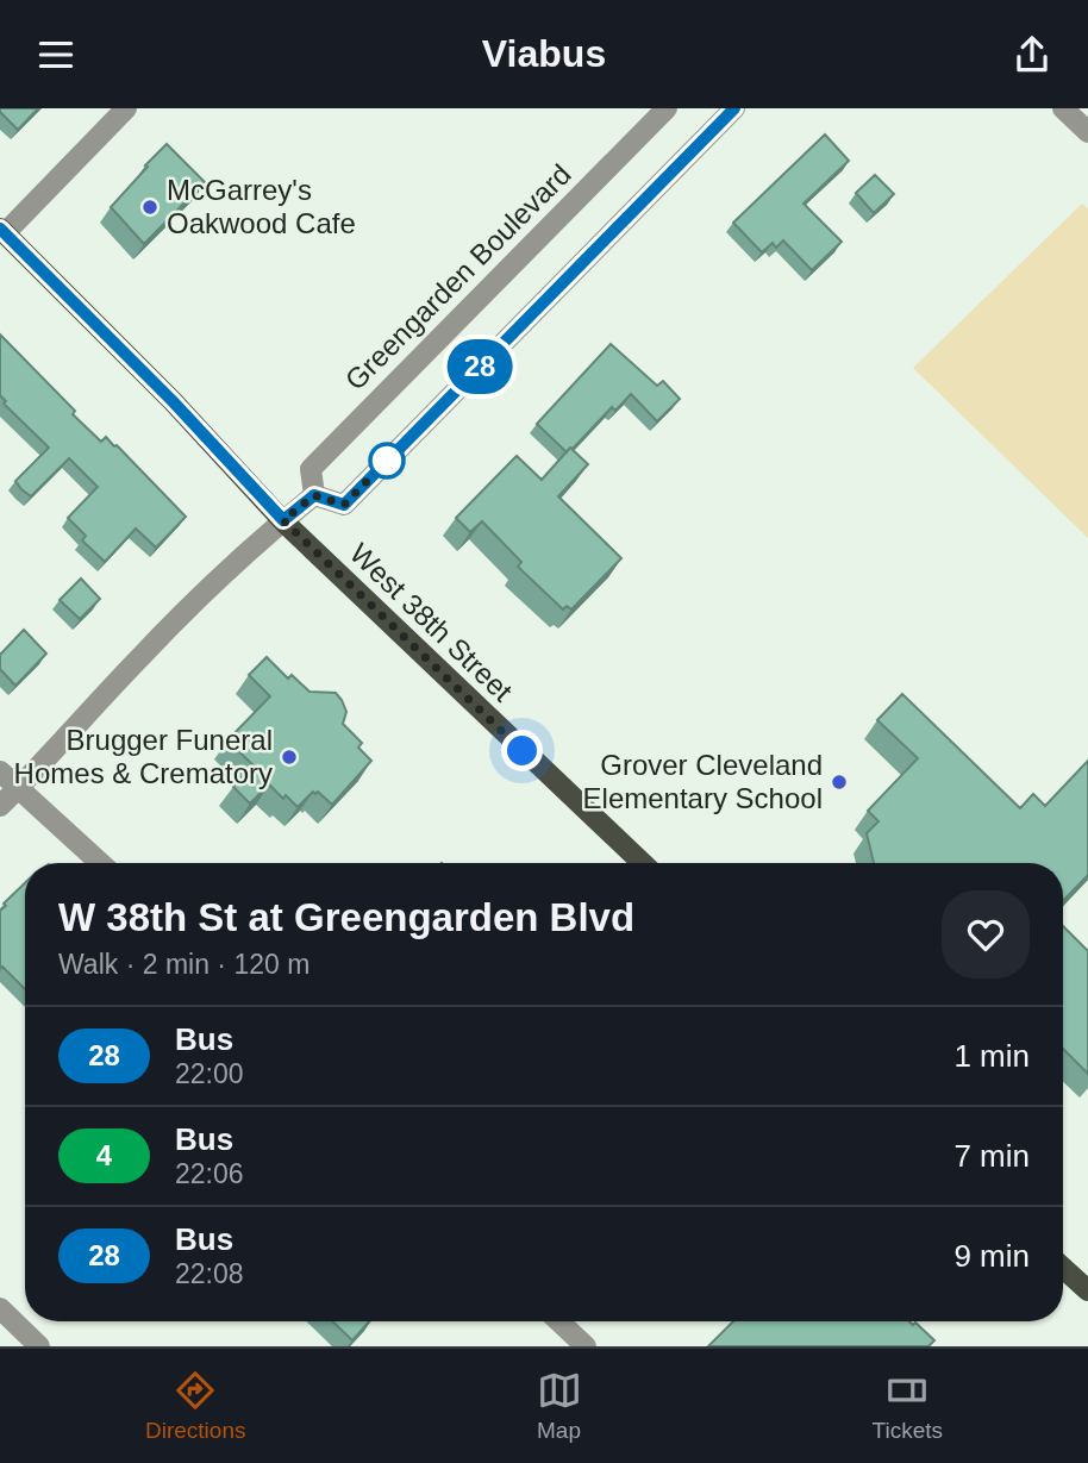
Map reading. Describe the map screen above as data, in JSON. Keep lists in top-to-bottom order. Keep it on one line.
{"streets":{"main road":["West 38th Street"],"street":["Greengarden Boulevard"]},"places":["McGarrey's Oakwood Cafe","Brugger Funeral Homes & Crematory","Grover Cleveland Elementary School"],"lines":["bus line 28"],"page":{"header":"Viabus","on_map":"28","heading":["W 38th St at Greengarden Blvd","Walk · 2 min · 120 m"],"list":[{"mark":"28","name":"Bus","note":"22:00","value":"1 min"},{"mark":"4","name":"Bus","note":"22:06","value":"7 min"},{"mark":"28","name":"Bus","note":"22:08","value":"9 min"}],"tabs":["Directions","Map","Tickets"]}}
